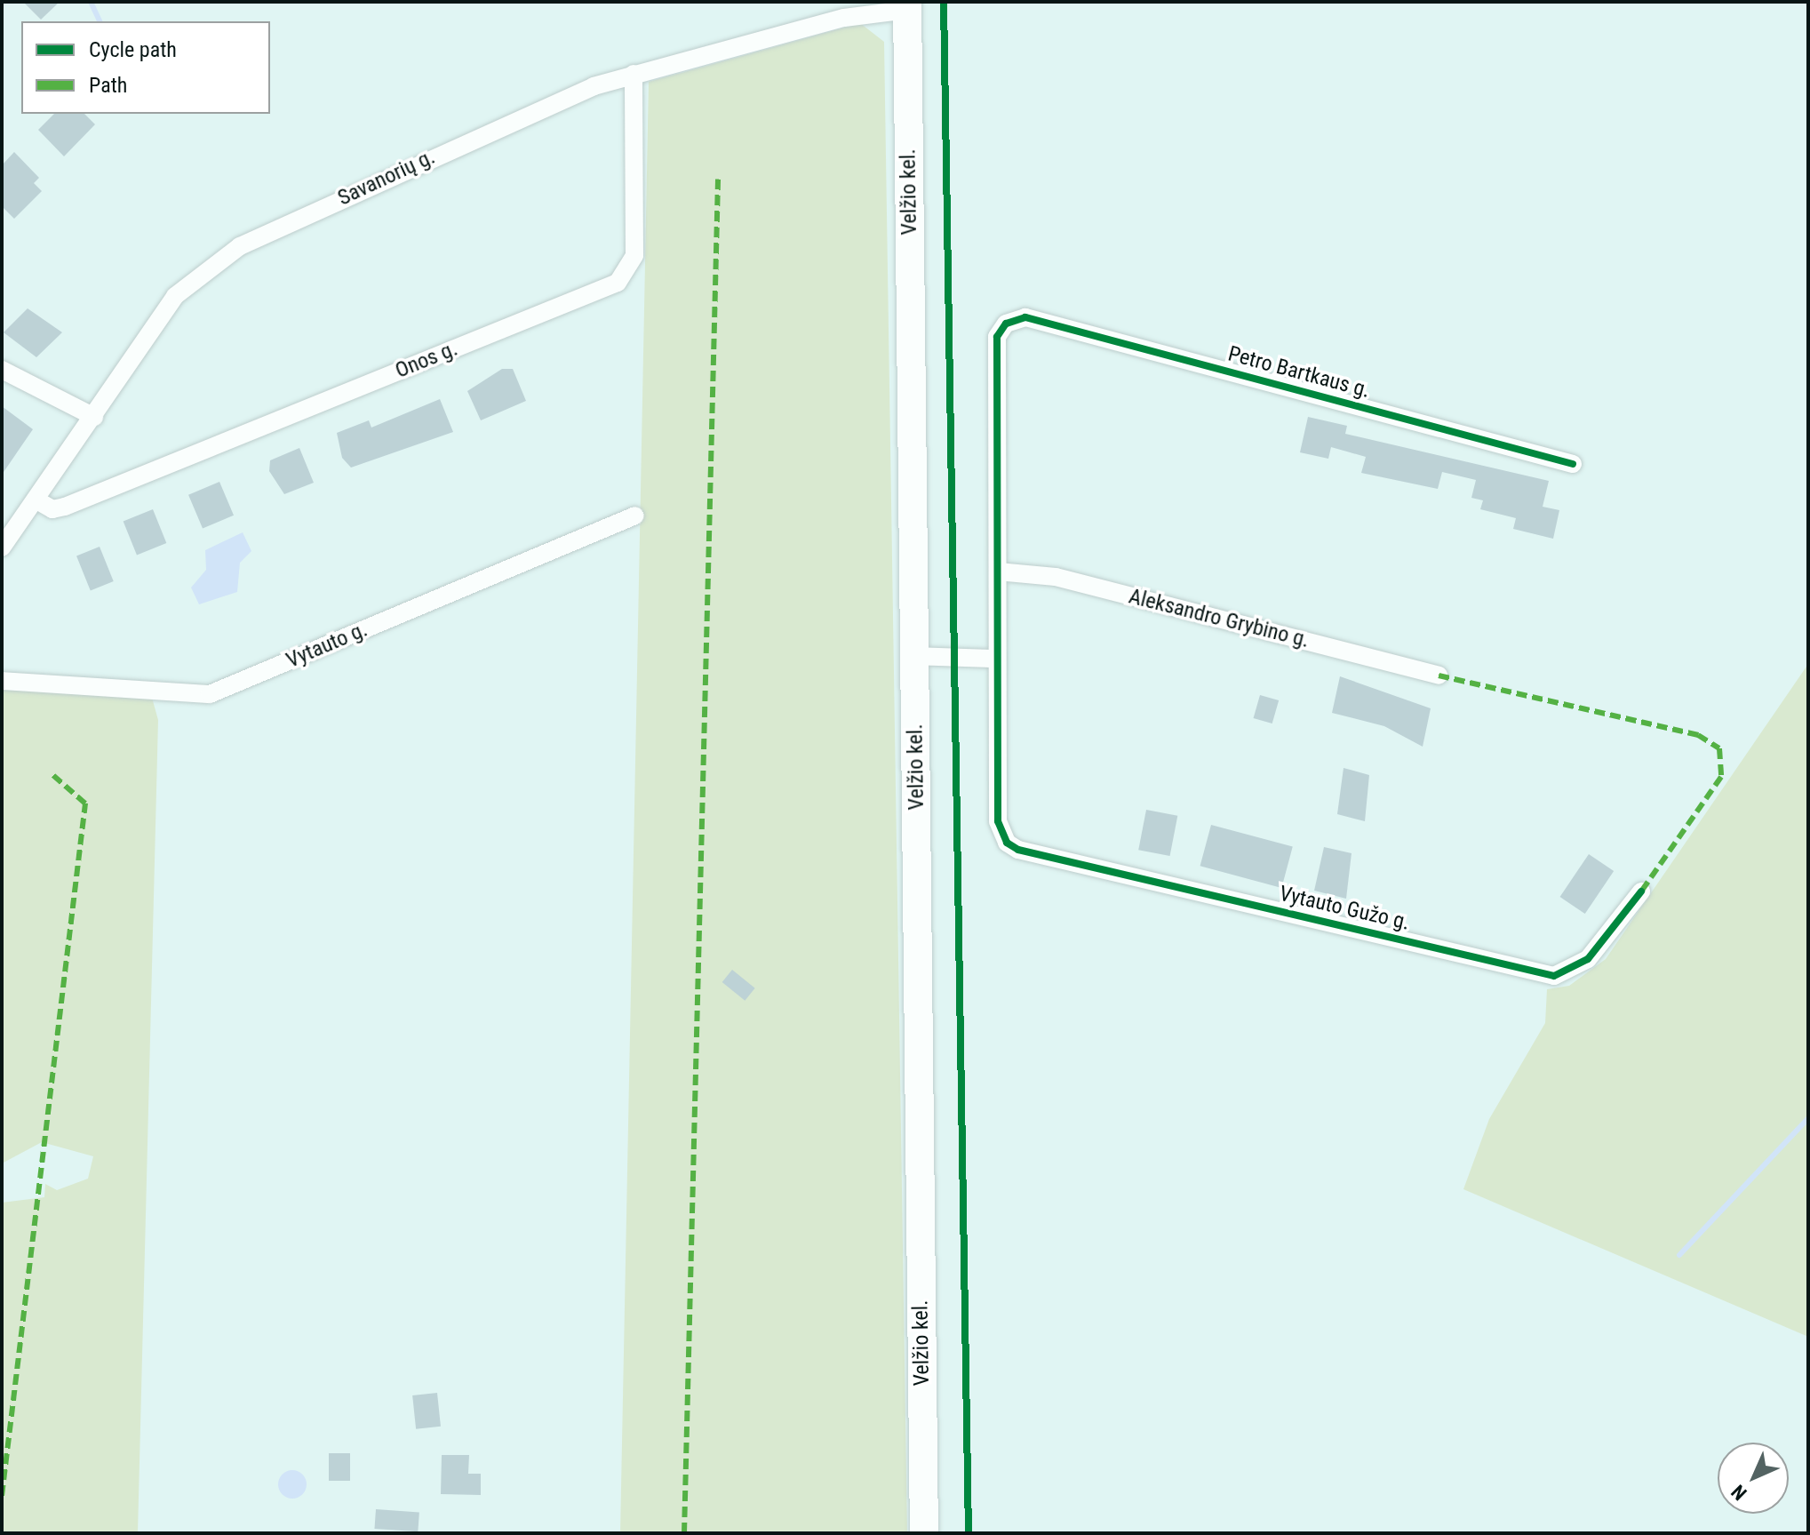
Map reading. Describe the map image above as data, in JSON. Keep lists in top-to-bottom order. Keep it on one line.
{"streets":{"main road":["Velžio kel."],"street":["Savanorių g.","Onos g.","Petro Bartkaus g.","Aleksandro Grybino g.","Vytauto g.","Vytauto Gužo g."]},"crossings":[["Savanorių g.","Velžio kel."],["Savanorių g.","Onos g."],["Petro Bartkaus g.","Aleksandro Grybino g."]],"legend":["Cycle path","Path"],"north":"bottom left"}
